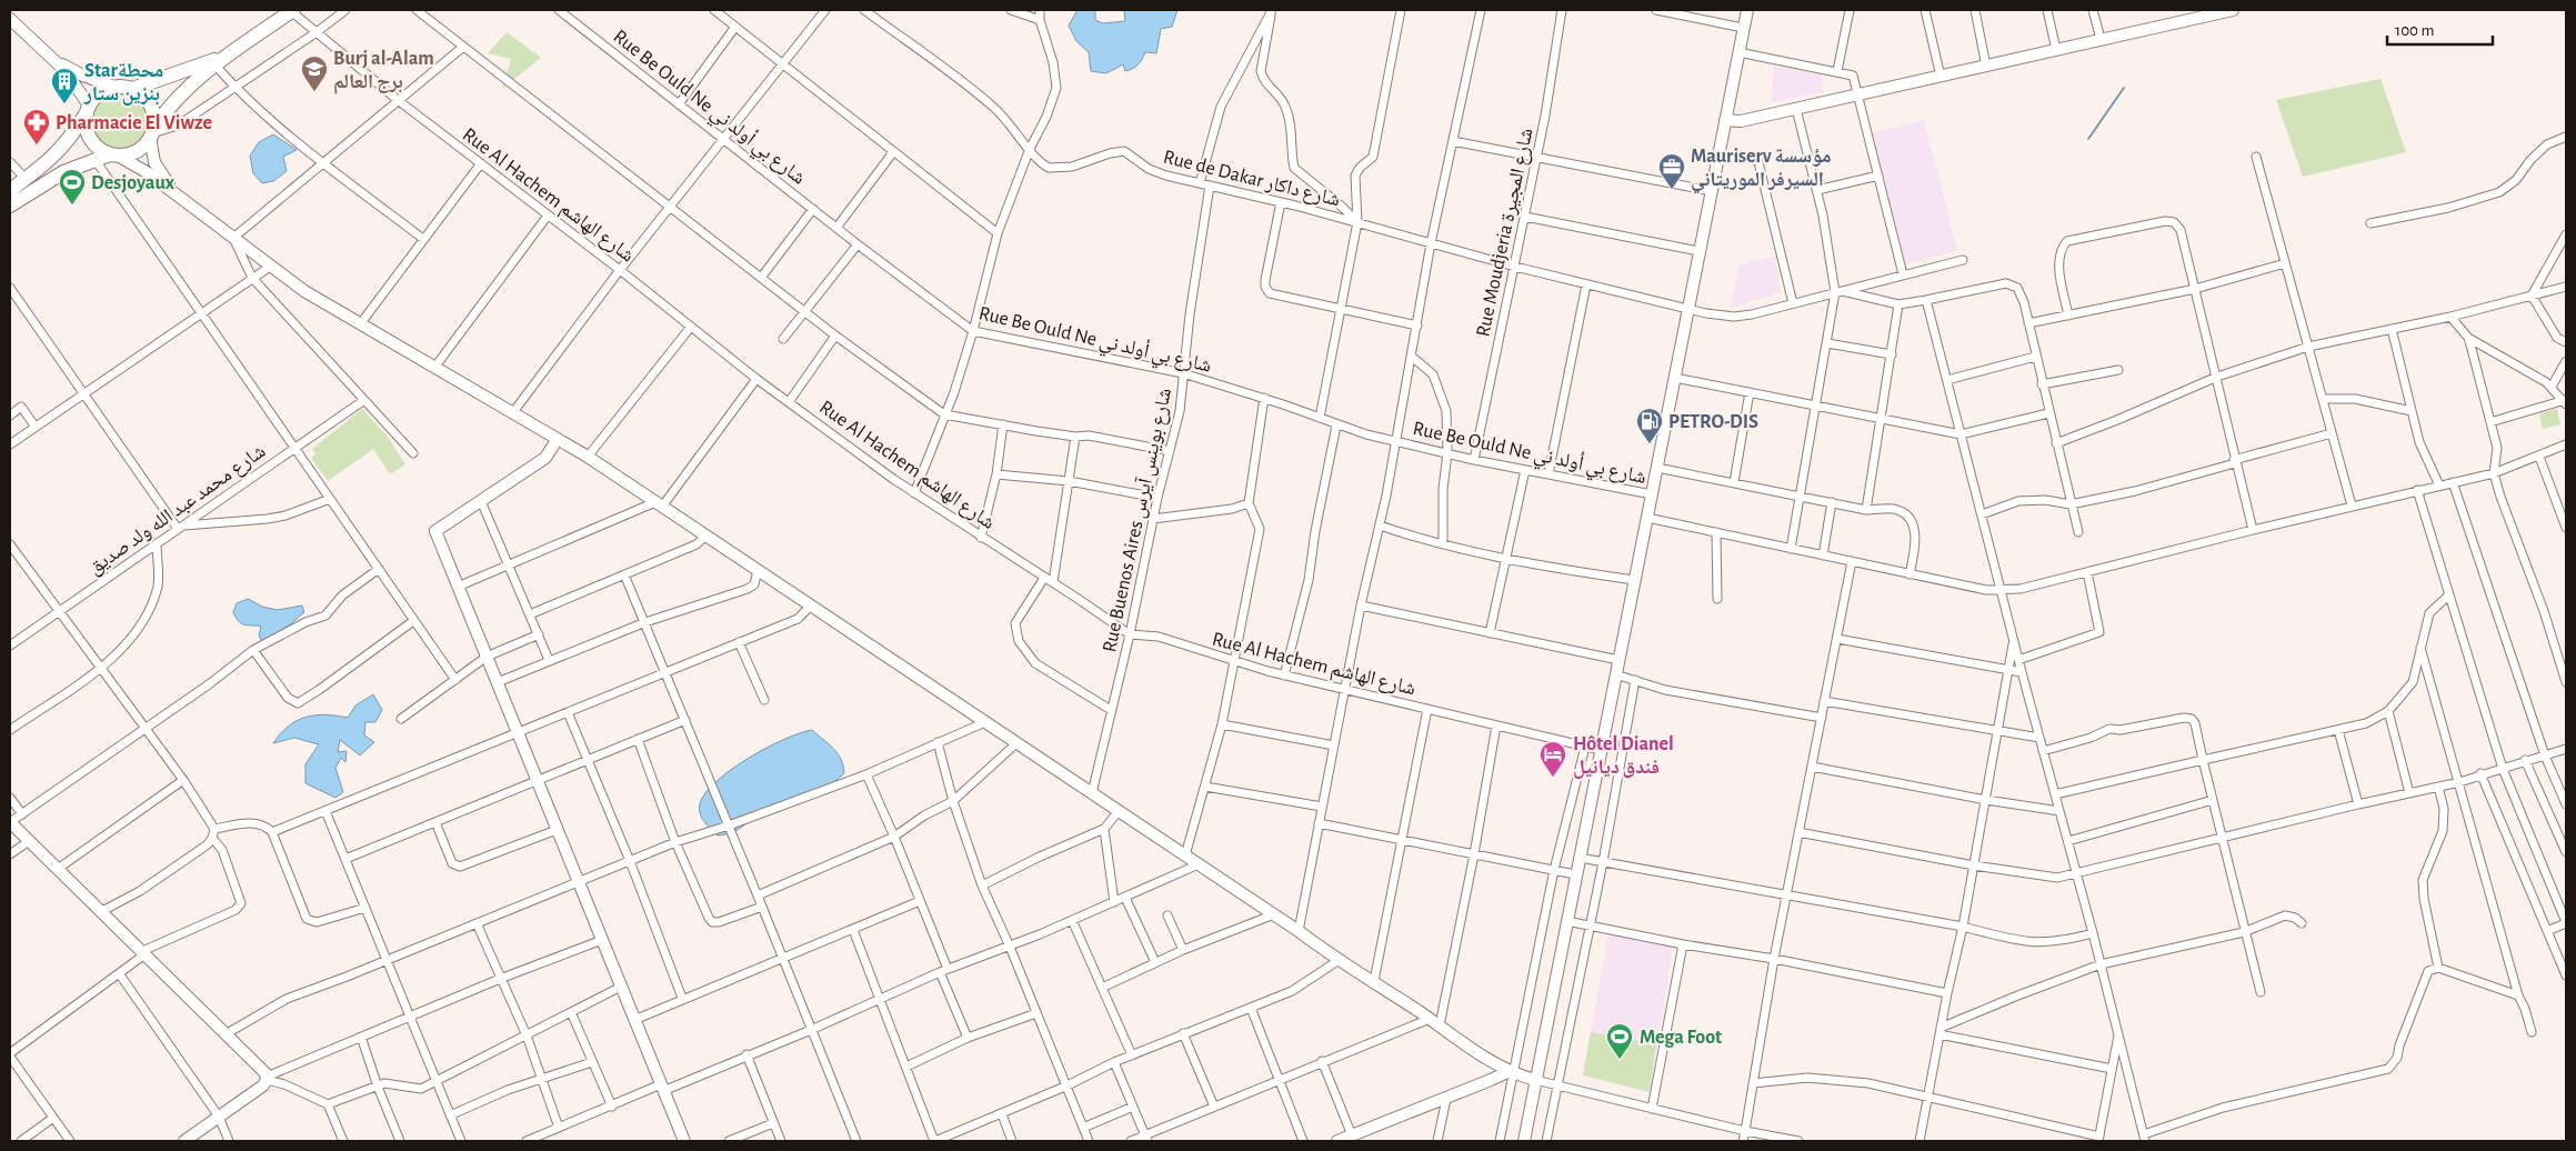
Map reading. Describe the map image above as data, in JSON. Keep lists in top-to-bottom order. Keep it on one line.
{"streets":{"street":["Rue Be Ould Ne شارع بي أولد ني","Rue de Dakar شارع داكار","Rue Al Hachem شارع الهاشم","Rue Moudjeria شارع المجيرة","شارع محمد عبد الله ولد صديق","Rue Buenos Aires شارع بوينس آيرس"]},"crossings":[["Rue Be Ould Ne شارع بي أولد ني","Rue Moudjeria شارع المجيرة"],["Rue Be Ould Ne شارع بي أولد ني","Rue Buenos Aires شارع بوينس آيرس"],["Rue de Dakar شارع داكار","Rue Moudjeria شارع المجيرة"],["Rue de Dakar شارع داكار","Rue Buenos Aires شارع بوينس آيرس"],["Rue Al Hachem شارع الهاشم","Rue Buenos Aires شارع بوينس آيرس"]],"places":{"school or university":["Burj al-Alam برج العالم"],"building":["Starمحطة بنزين ستار"],"pharmacy":["Pharmacie El Viwze"],"office":["Mauriserv مؤسسة السيرفر الموريتاني"],"sports":["Desjoyaux","Mega Foot"],"fuel station":["PETRO-DIS"],"hotel":["Hôtel Dianel فندق ديانيل"]},"scale_bar":"100 m"}
